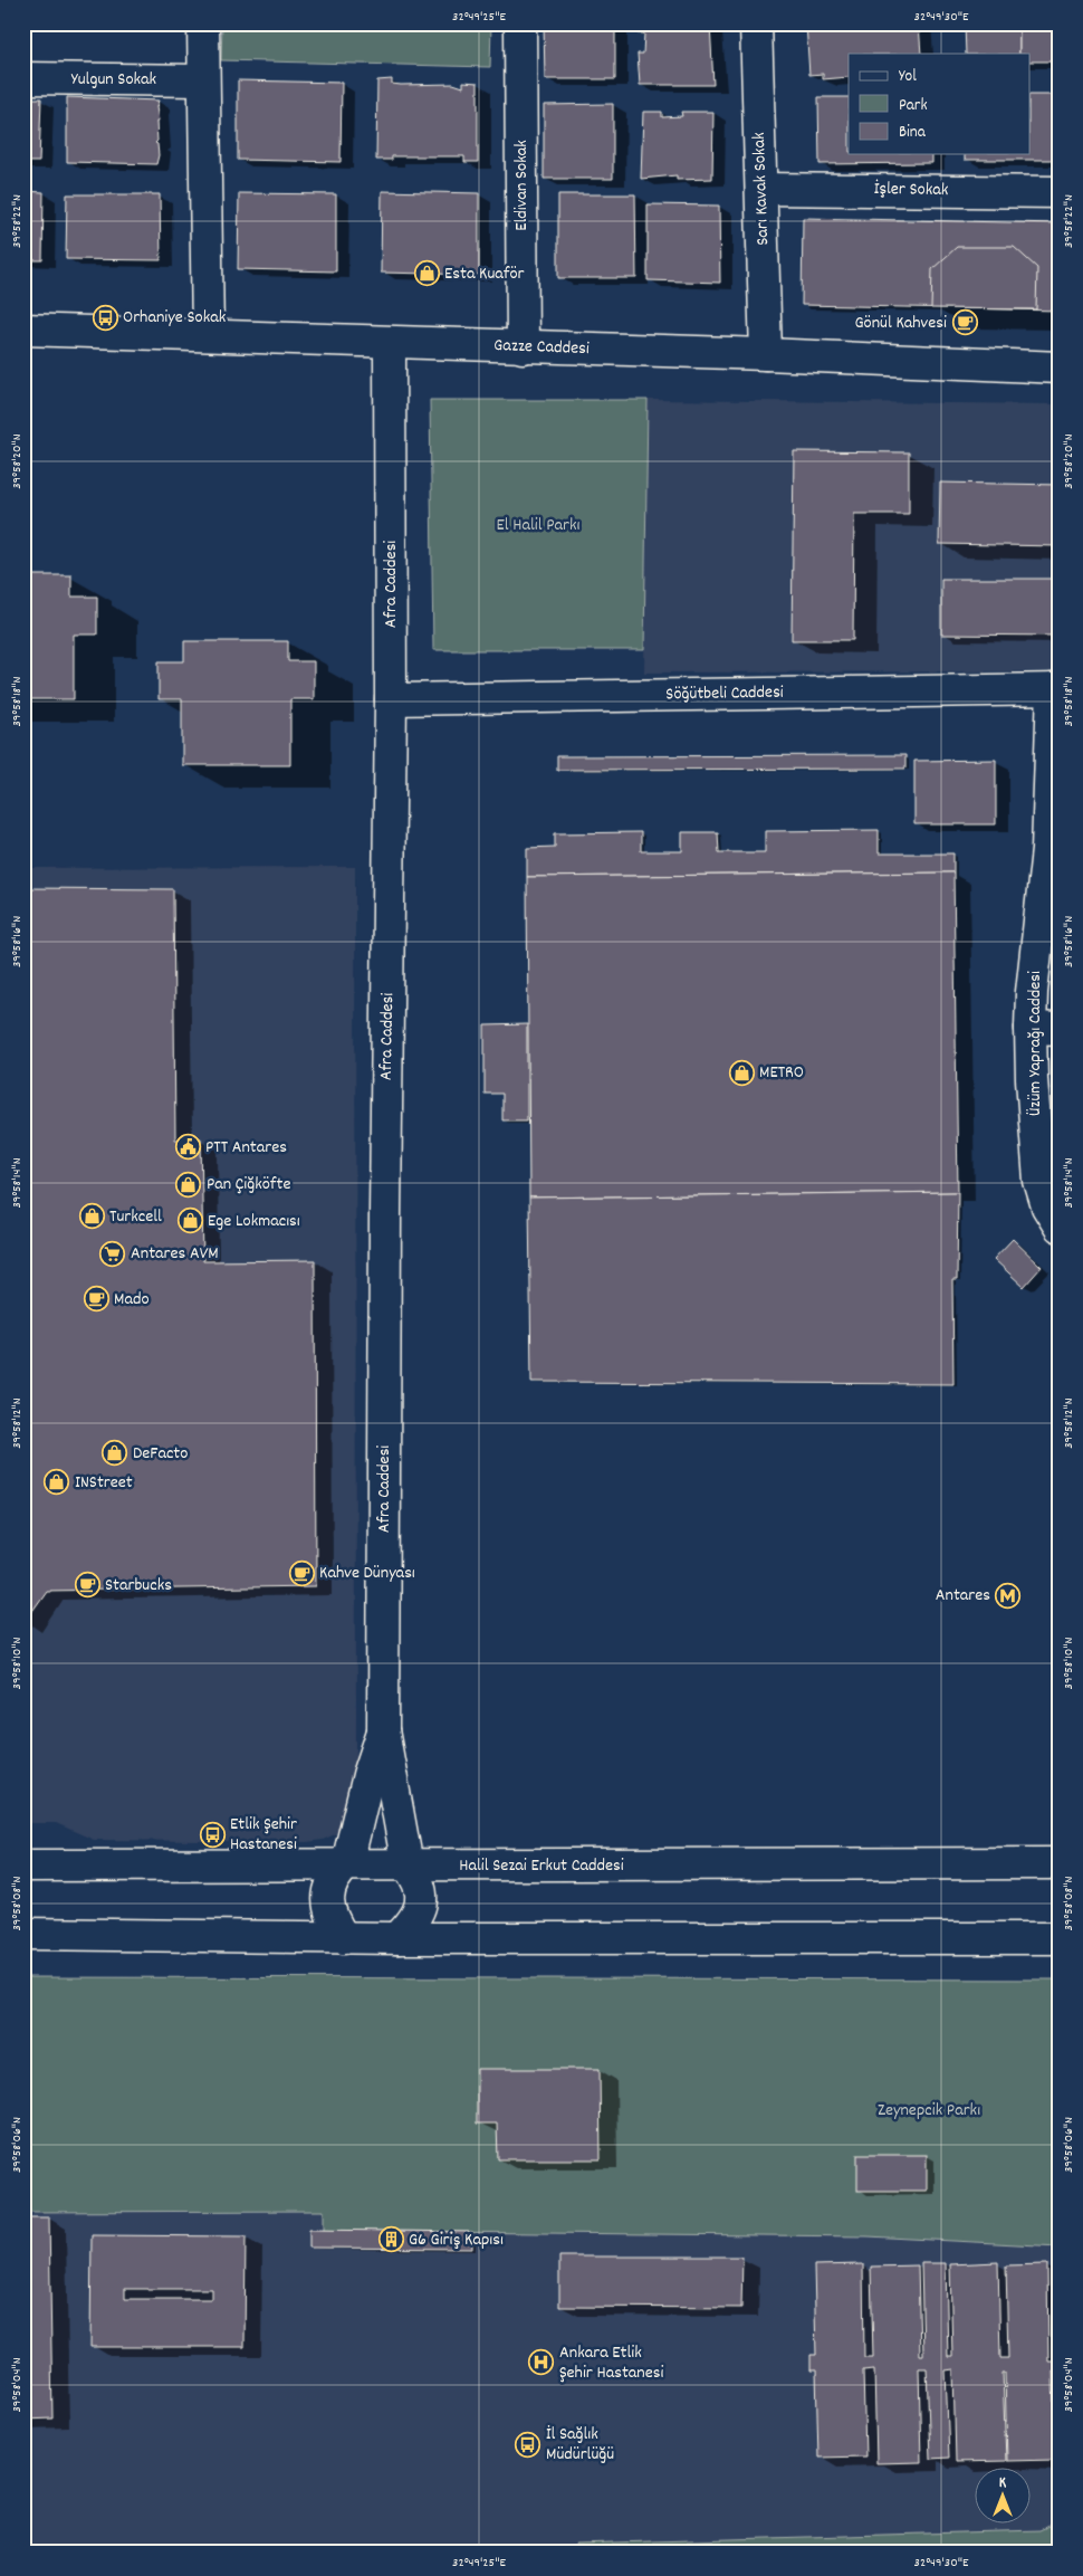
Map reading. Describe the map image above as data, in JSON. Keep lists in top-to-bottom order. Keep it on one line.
{"streets":{"street":["Yulgun Sokak","Eldivan Sokak","Sarı Kavak Sokak","İşler Sokak","Gazze Caddesi","Afra Caddesi","Söğütbeli Caddesi","Üzüm Yaprağı Caddesi","Halil Sezai Erkut Caddesi"]},"crossings":[["Eldivan Sokak","Gazze Caddesi"],["Sarı Kavak Sokak","İşler Sokak"],["Sarı Kavak Sokak","Gazze Caddesi"],["Gazze Caddesi","Afra Caddesi"],["Afra Caddesi","Söğütbeli Caddesi"],["Afra Caddesi","Halil Sezai Erkut Caddesi"],["Söğütbeli Caddesi","Üzüm Yaprağı Caddesi"]],"parks":["El Halil Parkı","Zeynepcik Parkı"],"places":{"shop":["Esta Kuaför","METRO","Pan Çiğköfte","Turkcell","Ege Lokmacısı","DeFacto","INStreet"],"bus stop":["Orhaniye Sokak","Etlik Şehir Hastanesi","İl Sağlık Müdürlüğü"],"cafe":["Gönül Kahvesi","Mado","Kahve Dünyası","Starbucks"],"public building":["PTT Antares"],"supermarket":["Antares AVM"],"metro station":["Antares"],"building":["G6 Giriş Kapısı"],"hospital":["Ankara Etlik Şehir Hastanesi"]},"legend":["Yol","Park","Bina"],"north":"top","coordinates":["32°49'25\"E","32°49'30\"E","39°58'22\"N","39°58'20\"N","39°58'18\"N","39°58'16\"N","39°58'14\"N","39°58'12\"N","39°58'10\"N","39°58'08\"N","39°58'06\"N","39°58'04\"N"]}
